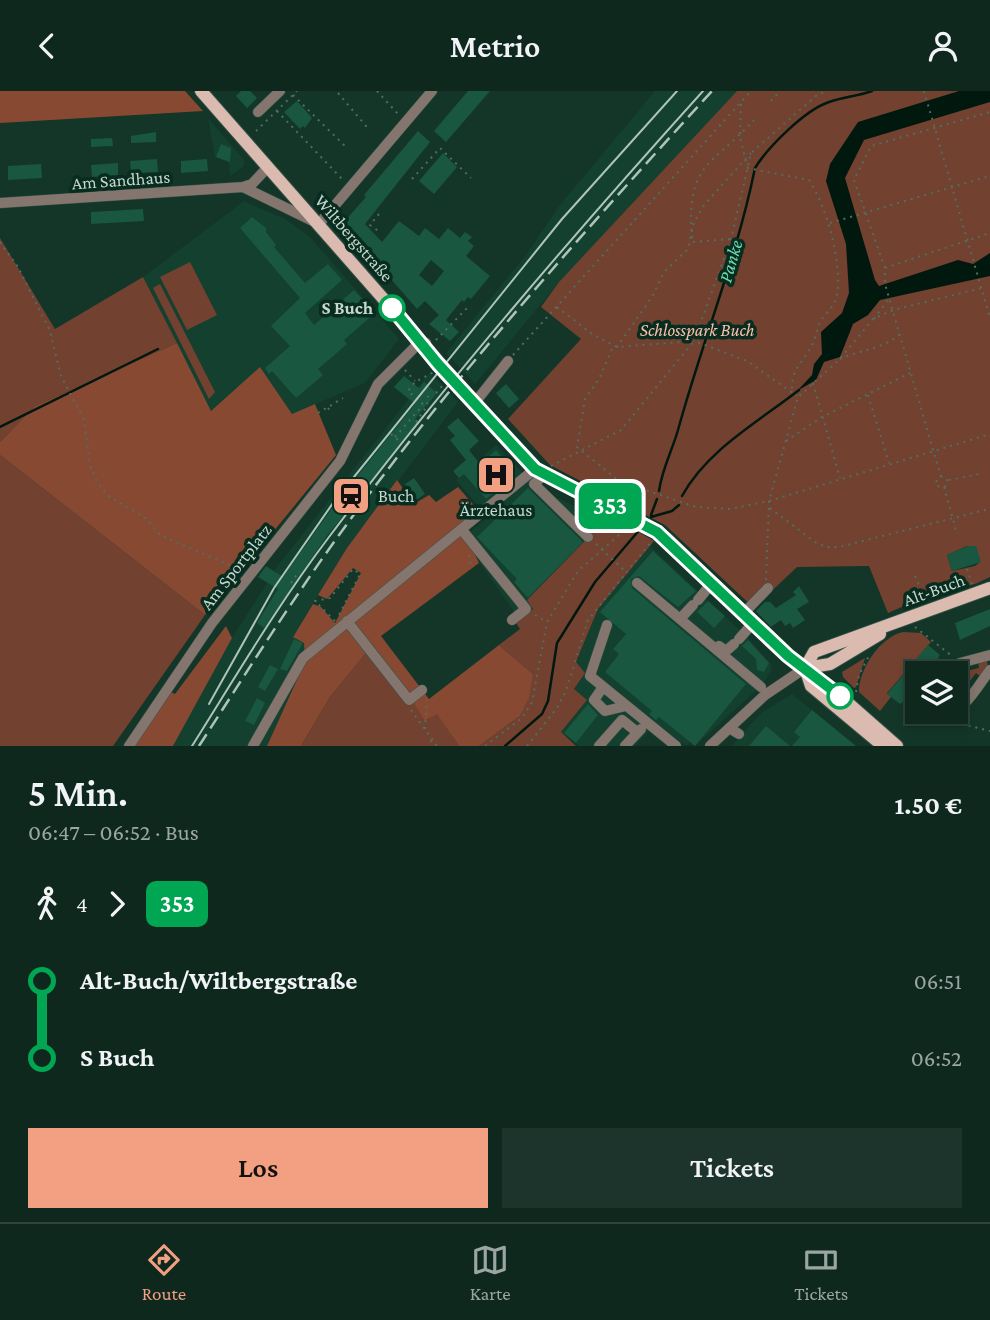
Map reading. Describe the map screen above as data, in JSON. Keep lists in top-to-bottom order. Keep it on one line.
{"streets":{"main road":["Wiltbergstraße","Alt-Buch"],"street":["Am Sandhaus","Am Sportplatz"]},"crossings":[["Am Sandhaus","Wiltbergstraße"],["Wiltbergstraße","Am Sportplatz"],["Wiltbergstraße","Alt-Buch"]],"water":["Panke"],"parks":["Schlosspark Buch"],"places":{"other":["S Buch"],"hospital":["Ärztehaus"],"station":["Buch"]},"lines":["bus line 353"],"page":{"header":"Metrio","on_map":"353","heading":["5 Min.","06:47 – 06:52 · Bus","1.50 €"],"legs":["4","353"],"list":[{"name":"Alt-Buch/Wiltbergstraße","value":"06:51"},{"name":"S Buch","value":"06:52"}],"buttons":["Los","Tickets"],"tabs":["Route","Karte","Tickets"]}}
